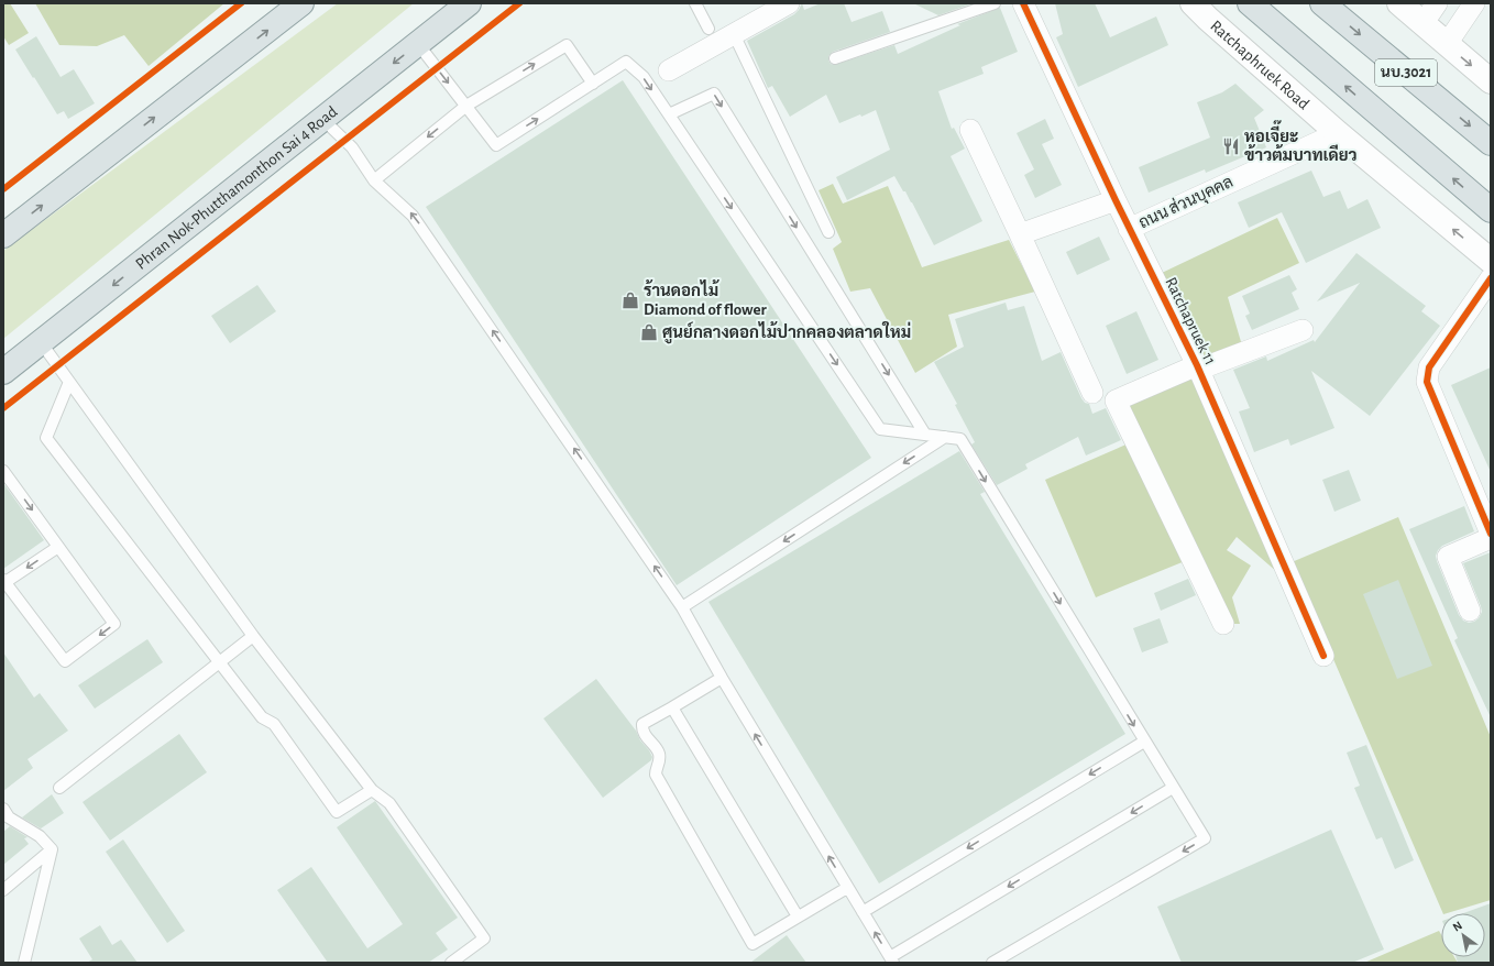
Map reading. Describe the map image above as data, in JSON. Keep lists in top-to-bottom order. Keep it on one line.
{"streets":{"main road":["Ratchaphruek Road","นบ.3021","Phran Nok-Phutthamonthon Sai 4 Road"],"street":["ถนน ส่วนบุคคล","Ratchapruek 11"]},"crossings":[["Ratchaphruek Road","ถนน ส่วนบุคคล"],["ถนน ส่วนบุคคล","Ratchapruek 11"]],"places":{"restaurant":["หอเจี๊ยะ ข้าวต้มบาทเดียว"],"shop":["ร้านดอกไม้ Diamond of flower","ศูนย์กลางดอกไม้ปากคลองตลาดใหม่"]},"north":"top left"}
